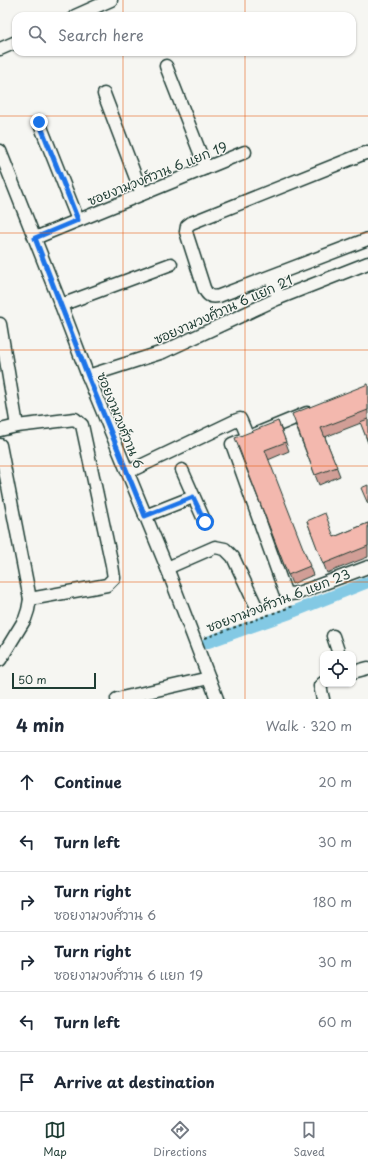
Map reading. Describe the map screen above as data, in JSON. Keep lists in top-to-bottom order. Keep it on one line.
{"streets":{"street":["ซอยงามวงศ์วาน 6 แยก 19","ซอยงามวงศ์วาน 6 แยก 21","ซอยงามวงศ์วาน 6"],"path":["ซอยงามวงศ์วาน 6 แยก 23"]},"crossings":[["ซอยงามวงศ์วาน 6 แยก 19","ซอยงามวงศ์วาน 6"],["ซอยงามวงศ์วาน 6 แยก 21","ซอยงามวงศ์วาน 6"],["ซอยงามวงศ์วาน 6","ซอยงามวงศ์วาน 6 แยก 23"]],"scale_bar":"50 m","page":{"search":"Search here","scale":"50 m","heading":["4 min","Walk · 320 m"],"list":[["Continue","20 m"],["Turn left","30 m"],["Turn right","ซอยงามวงศ์วาน 6","180 m"],["Turn right","ซอยงามวงศ์วาน 6 แยก 19","30 m"],["Turn left","60 m"],"Arrive at destination"],"nav":["Map","Directions","Saved"]}}
